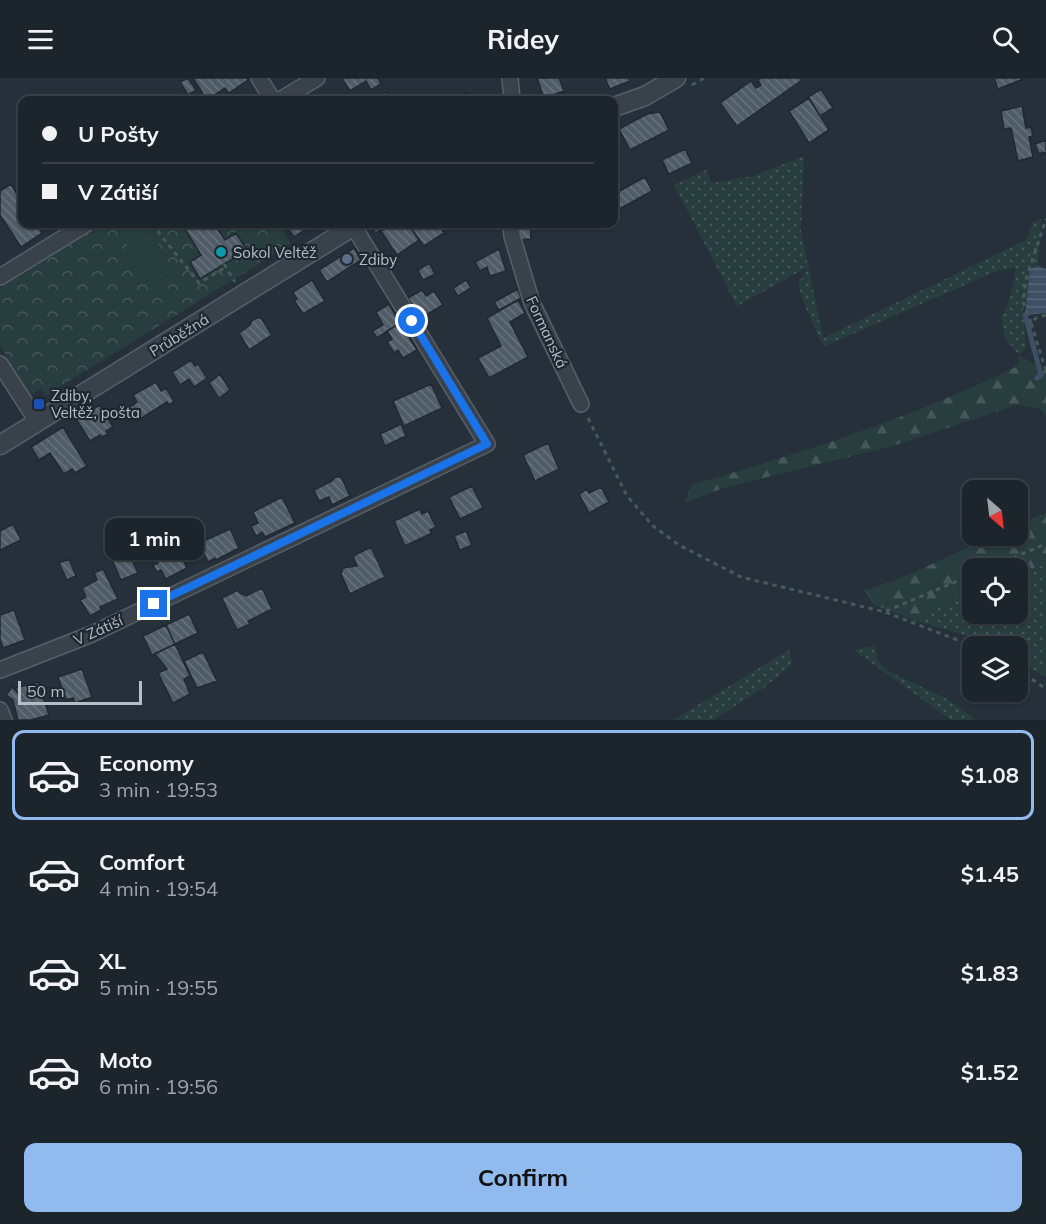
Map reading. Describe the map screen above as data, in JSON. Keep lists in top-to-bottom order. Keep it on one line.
{"streets":{"street":["Formanská","Průběžná","V Zátiší"]},"places":{"other":["Sokol Veltěž","Zdiby"],"transit":["Zdiby, Veltěž, pošta"]},"scale_bar":"50 m","north":"bottom right","page":{"header":"Ridey","banner":["U Pošty","V Zátiší"],"bubble":"1 min","scale":"50 m","list":[{"name":"Economy","note":"3 min · 19:53","value":"$1.08"},{"name":"Comfort","note":"4 min · 19:54","value":"$1.45"},{"name":"XL","note":"5 min · 19:55","value":"$1.83"},{"name":"Moto","note":"6 min · 19:56","value":"$1.52"}],"buttons":"Confirm"}}
